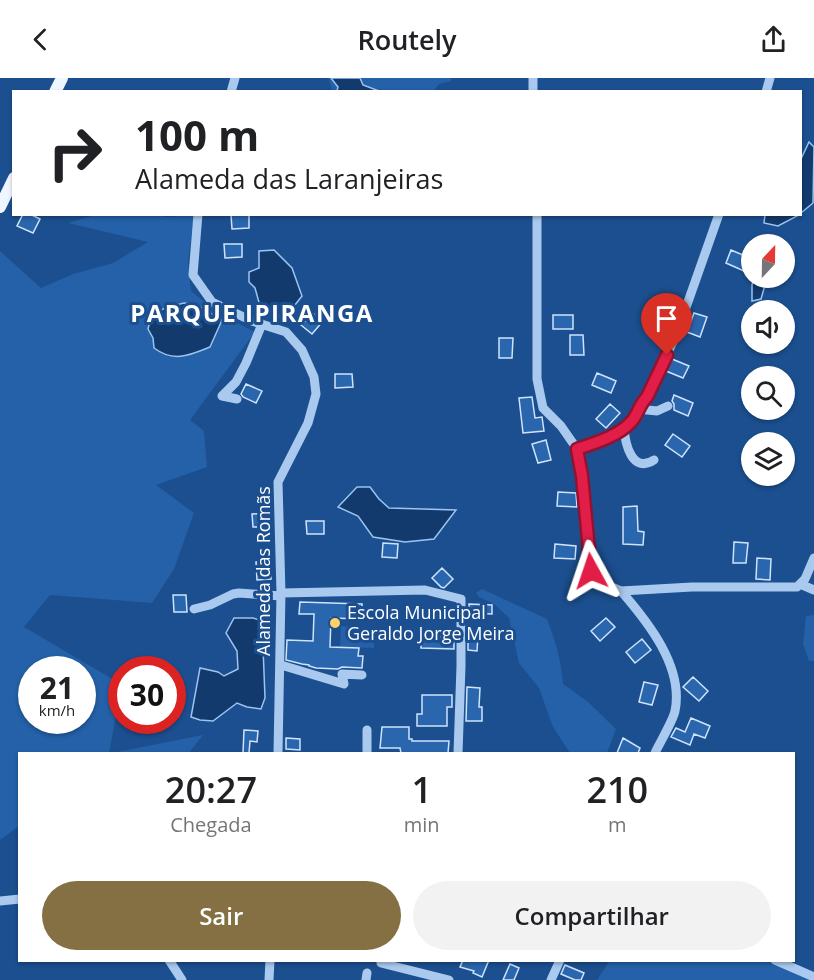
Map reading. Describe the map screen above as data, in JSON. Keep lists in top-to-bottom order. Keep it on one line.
{"streets":{"street":["Alameda das Romãs"]},"districts":["PARQUE IPIRANGA"],"places":["Escola Municipal Geraldo Jorge Meira"],"north":"top","page":{"header":"Routely","turn":["100 m","Alameda das Laranjeiras"],"speed":"21 km/h","limit":"30","eta":["20:27","Chegada","1","min","210","m"],"buttons":["Sair","Compartilhar"]}}
